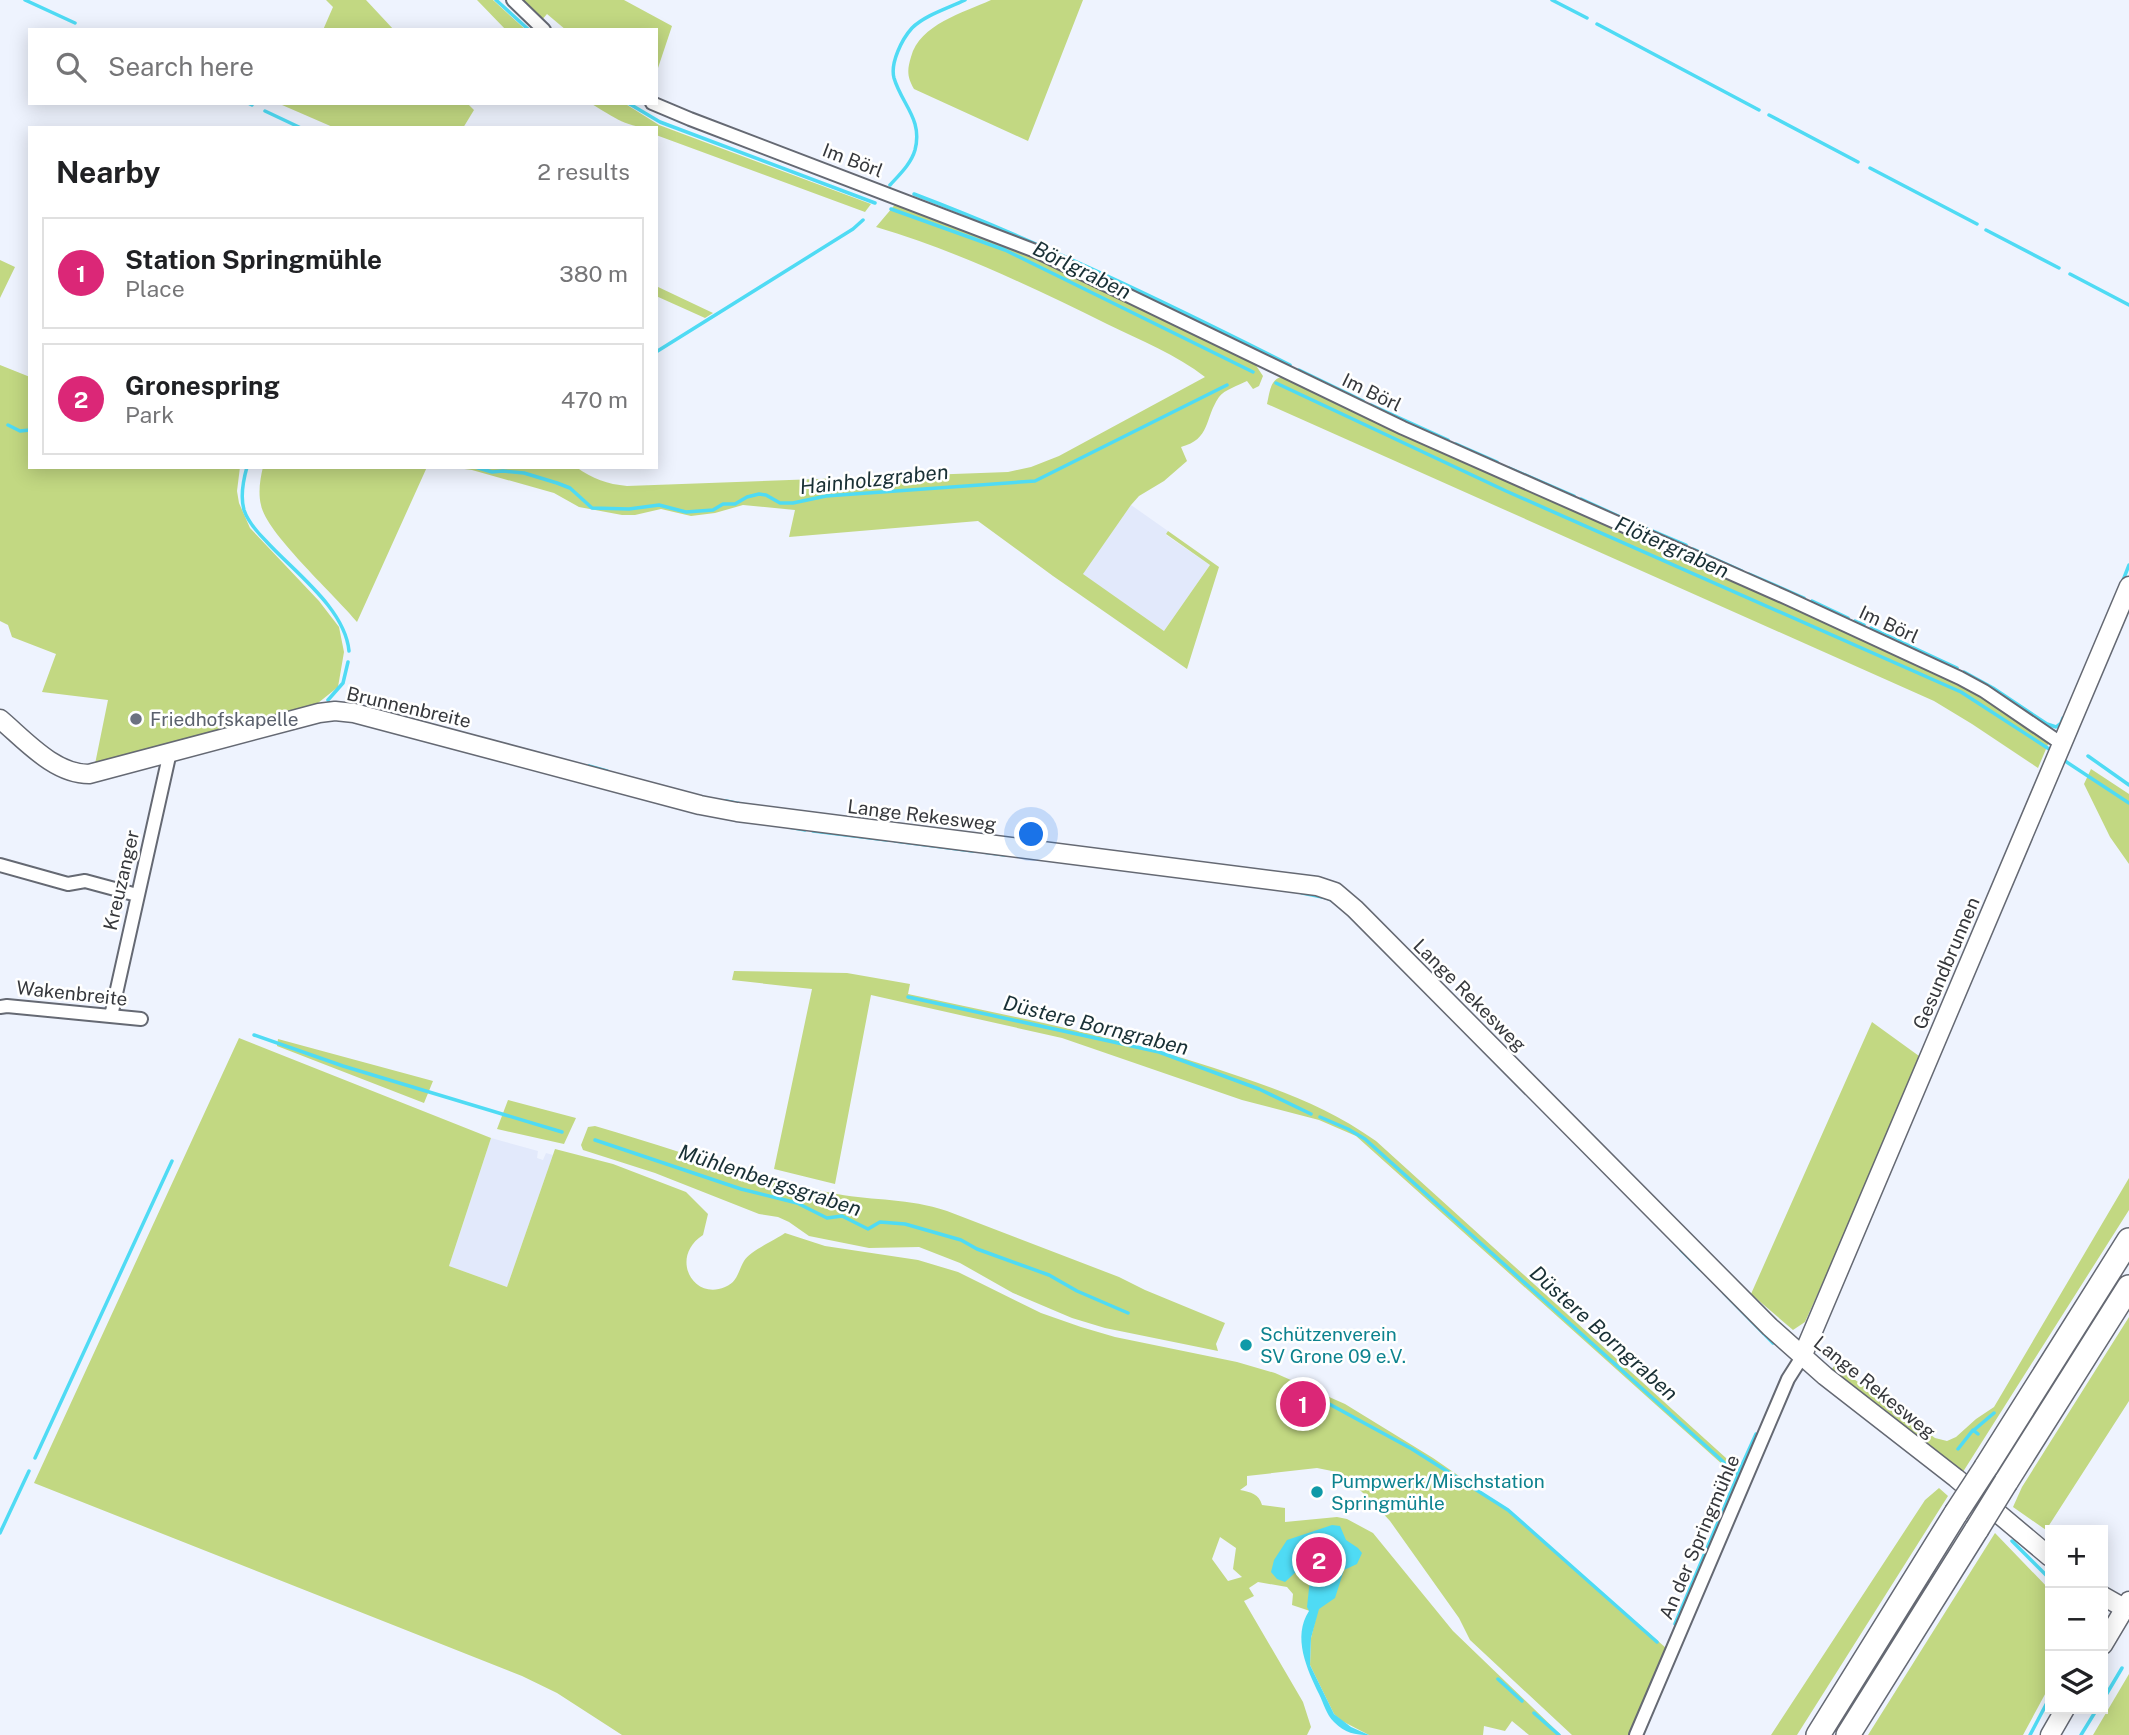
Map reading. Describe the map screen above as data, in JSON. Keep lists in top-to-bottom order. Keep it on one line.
{"streets":{"street":["Im Börl","Brunnenbreite","Lange Rekesweg","Kreuzanger","Gesundbrunnen","Wakenbreite","An der Springmühle"]},"crossings":[["Im Börl","Gesundbrunnen"],["Brunnenbreite","Lange Rekesweg"],["Brunnenbreite","Kreuzanger"],["Lange Rekesweg","Gesundbrunnen"],["Lange Rekesweg","An der Springmühle"],["Kreuzanger","Wakenbreite"],["Gesundbrunnen","An der Springmühle"]],"water":["Börlgraben","Hainholzgraben","Flötergraben","Düstere Borngraben","Mühlenbergsgraben"],"places":["Friedhofskapelle","Schützenverein SV Grone 09 e.V.","Pumpwerk/Mischstation Springmühle"],"page":{"search":"Search here","heading":["Nearby","2 results"],"list":[{"mark":"1","name":"Station Springmühle","note":"Place","value":"380 m"},{"mark":"2","name":"Gronespring","note":"Park","value":"470 m"}],"pins":["1","2"],"map_buttons":["+","−"]}}
